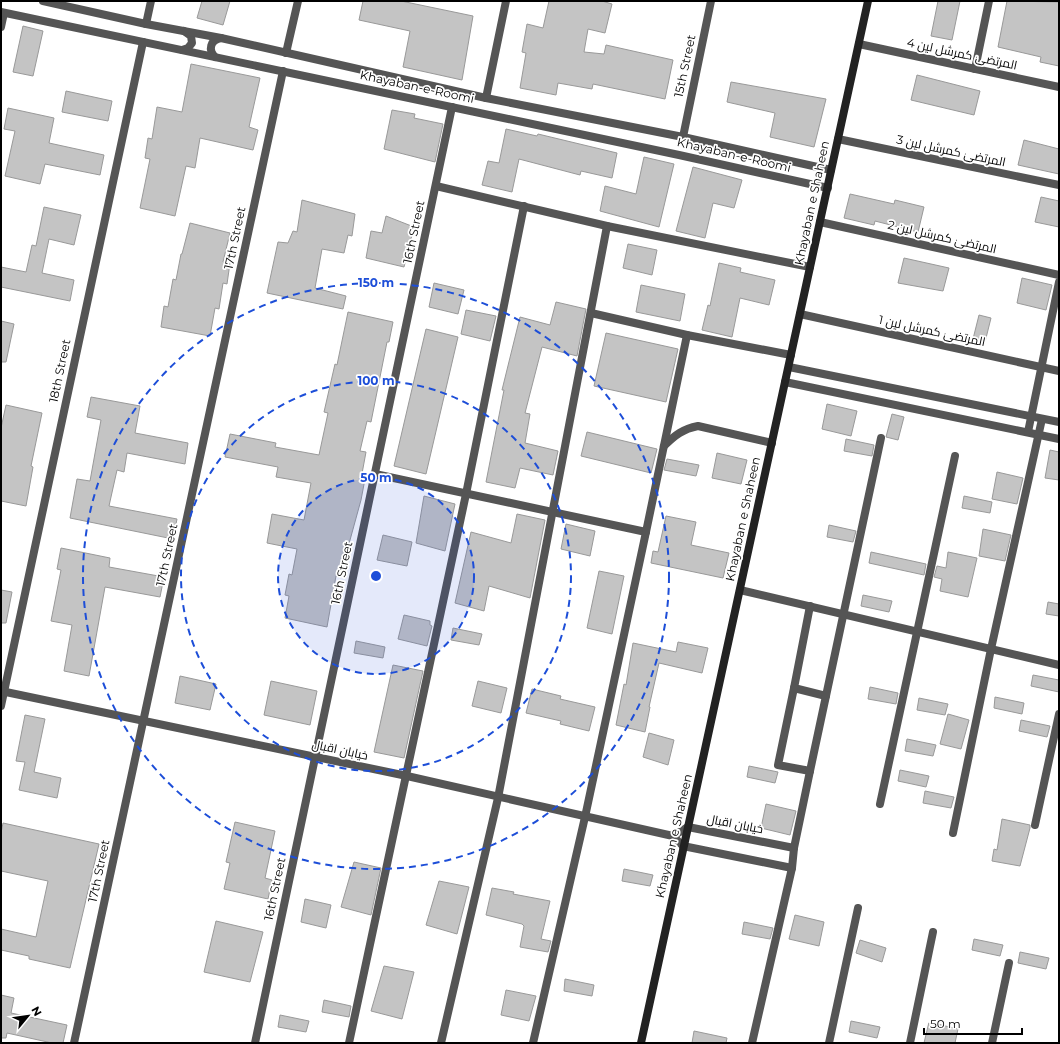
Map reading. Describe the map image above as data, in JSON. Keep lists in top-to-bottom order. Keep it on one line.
{"streets":{"main road":["Khayaban e Shaheen"],"street":["المرتضیٰ کمرشل لین 4","15th Street","Khayaban-e-Roomi","المرتضیٰ کمرشل لین 3","16th Street","المرتضیٰ کمرشل لین 2","17th Street","المرتضیٰ کمرشل لین 1","18th Street","خیابان اقبال"]},"crossings":[["المرتضیٰ کمرشل لین 4","Khayaban e Shaheen"],["15th Street","Khayaban-e-Roomi"],["Khayaban-e-Roomi","Khayaban e Shaheen"],["Khayaban-e-Roomi","16th Street"],["Khayaban-e-Roomi","17th Street"],["Khayaban-e-Roomi","18th Street"],["المرتضیٰ کمرشل لین 3","Khayaban e Shaheen"],["Khayaban e Shaheen","المرتضیٰ کمرشل لین 2"],["Khayaban e Shaheen","المرتضیٰ کمرشل لین 1"],["Khayaban e Shaheen","خیابان اقبال"],["16th Street","خیابان اقبال"],["17th Street","خیابان اقبال"],["18th Street","خیابان اقبال"]],"scale_bar":"50 m","north":"top right","rings":["150 m","100 m","50 m"]}
